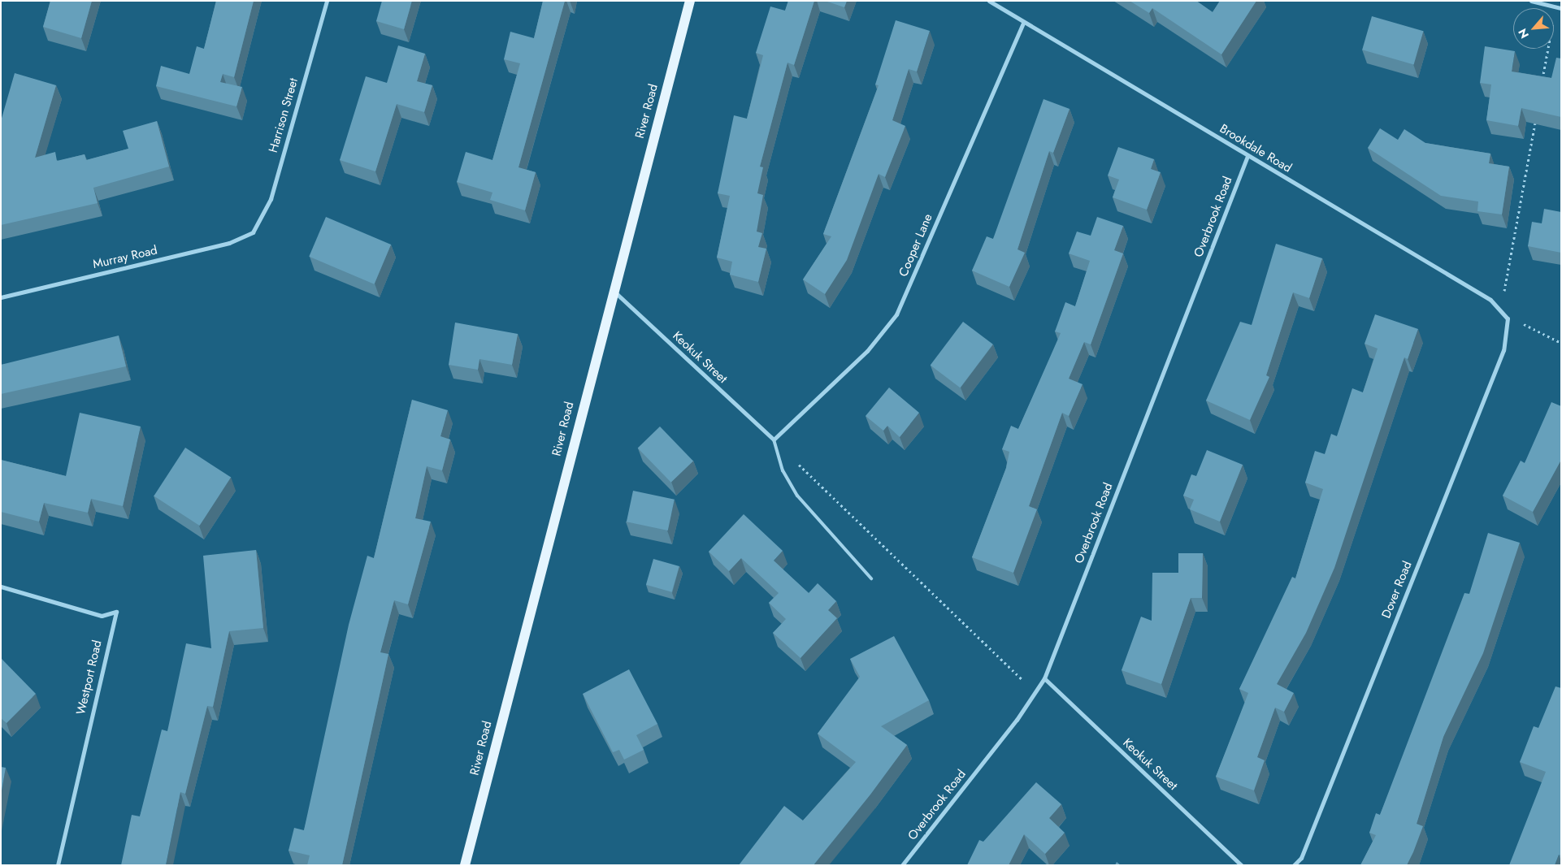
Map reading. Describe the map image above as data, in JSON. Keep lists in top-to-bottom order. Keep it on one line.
{"streets":{"main road":["River Road"],"street":["Harrison Street","Brookdale Road","Overbrook Road","Cooper Lane","Murray Road","Keokuk Street","Dover Road","Westport Road"]},"crossings":[["River Road","Keokuk Street"],["Harrison Street","Murray Road"],["Brookdale Road","Overbrook Road"],["Brookdale Road","Cooper Lane"],["Brookdale Road","Dover Road"],["Overbrook Road","Keokuk Street"],["Cooper Lane","Keokuk Street"]],"north":"bottom left"}
